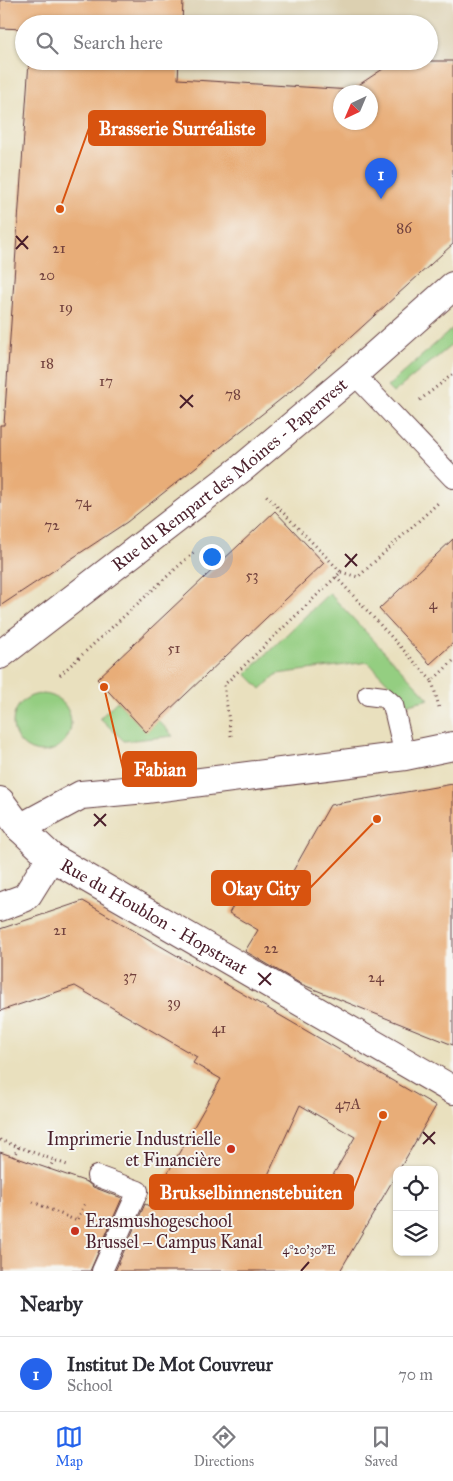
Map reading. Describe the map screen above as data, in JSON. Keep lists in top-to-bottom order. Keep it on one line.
{"streets":{"street":["Rue du Rempart des Moines - Papenvest","Rue du Houblon - Hopstraat"]},"places":["Brasserie Surréaliste","Fabian","Okay City","Brukselbinnenstebuiten","Imprimerie Industrielle et Financière","Erasmushogeschool Brussel – Campus Kanal"],"house_numbers":["86","21","20","19","18","17","78","74","72","53","4","51","21","22","37","24","39","41","47A"],"north":"bottom left","page":{"search":"Search here","pins":"1","heading":"Nearby","list":[{"mark":"1","name":"Institut De Mot Couvreur","note":"School","value":"70 m"}],"nav":["Map","Directions","Saved"]},"coordinates":["4°20'30\"E"]}
